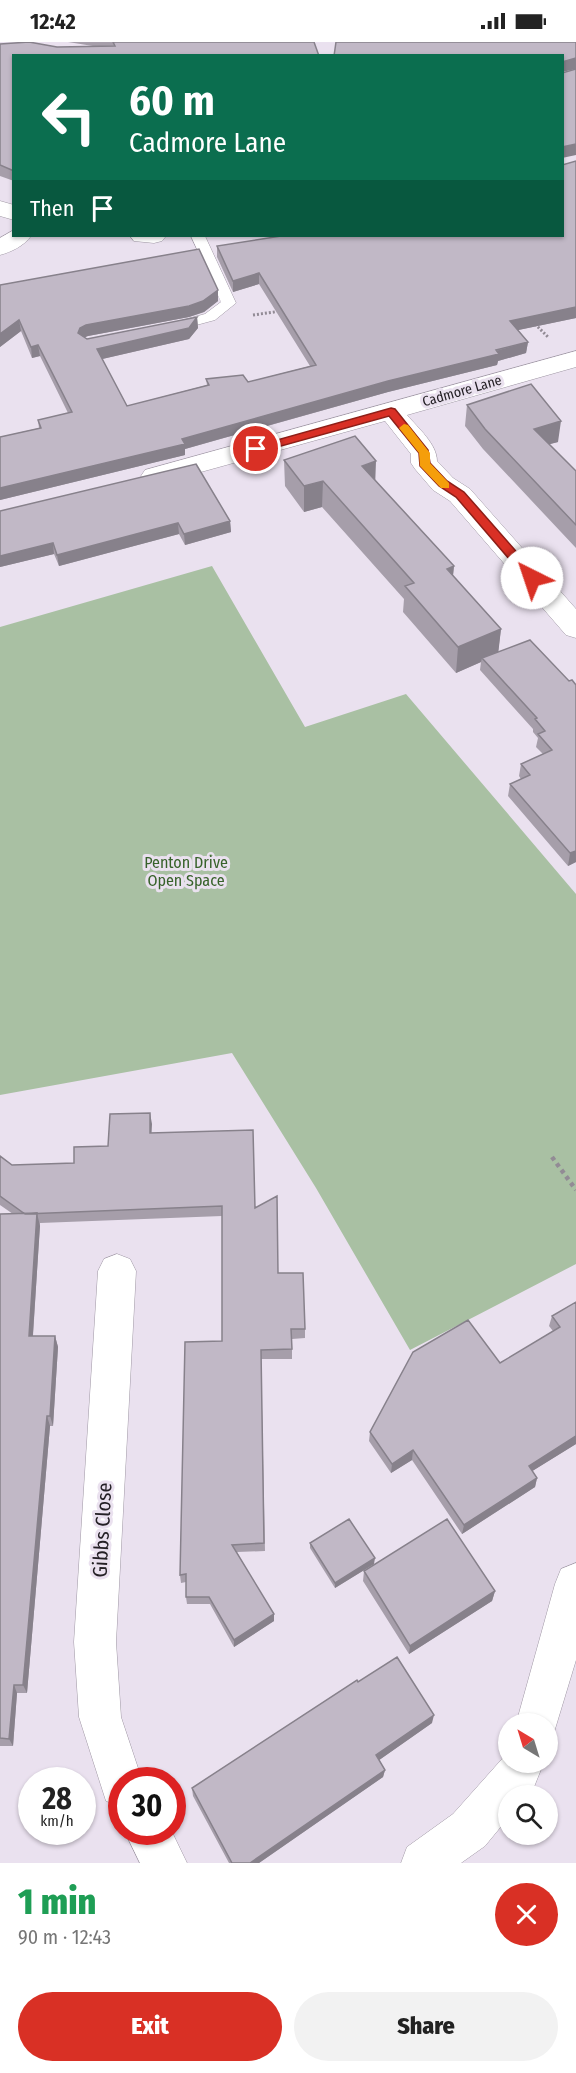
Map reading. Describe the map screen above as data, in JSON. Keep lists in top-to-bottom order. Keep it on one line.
{"streets":{"street":["Cadmore Lane","Gibbs Close"]},"parks":["Penton Drive Open Space"],"north":"top left","page":{"status":"12:42","turn":["60 m","Cadmore Lane"],"then":"Then","speed":"28 km/h","limit":"30","heading":["1 min","90 m · 12:43"],"buttons":["Exit","Share"]}}
